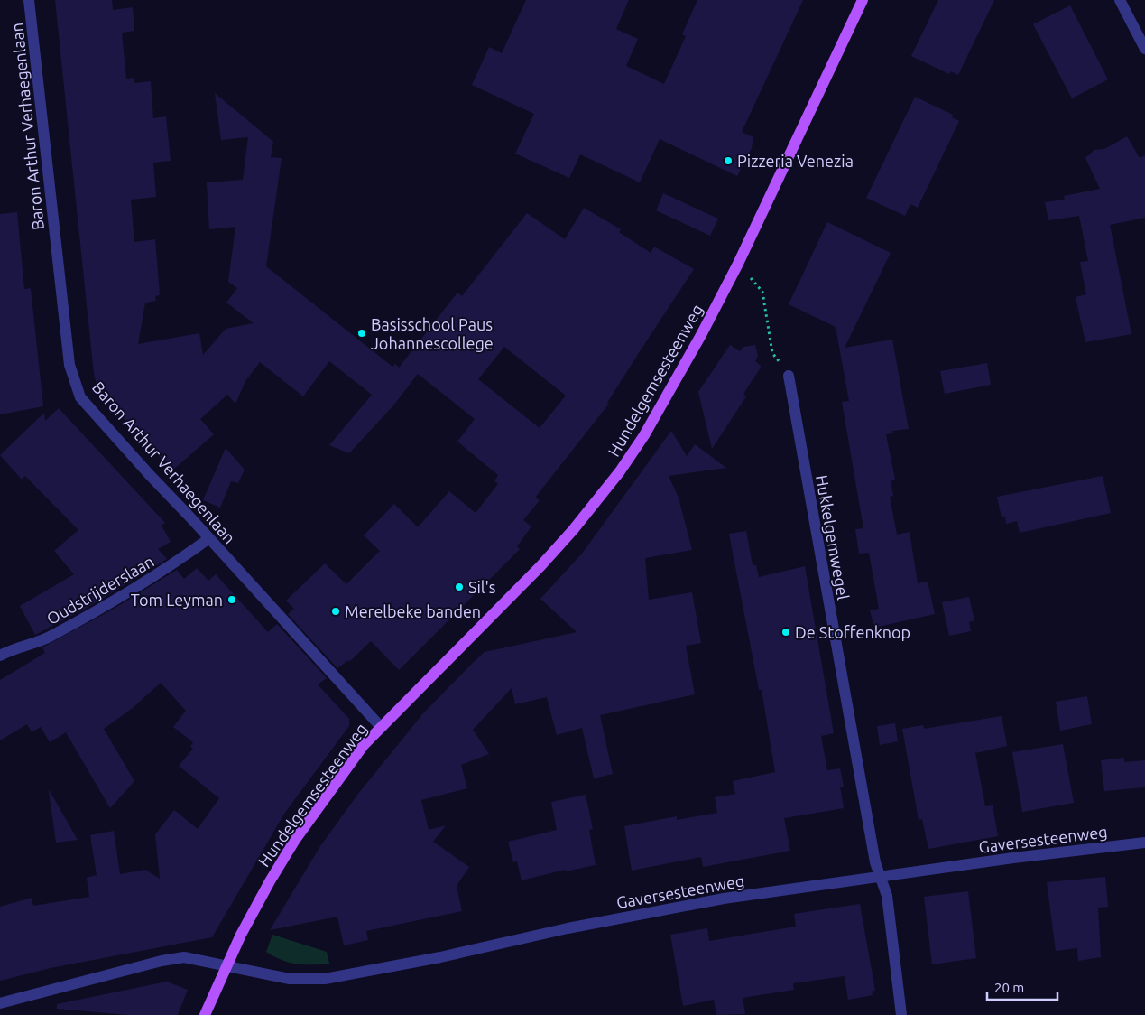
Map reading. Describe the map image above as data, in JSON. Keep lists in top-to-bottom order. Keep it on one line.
{"streets":{"main road":["Hundelgemsesteenweg"],"street":["Baron Arthur Verhaegenlaan","Hukkelgemwegel","Oudstrijderslaan","Gaversesteenweg"]},"crossings":[["Baron Arthur Verhaegenlaan","Hundelgemsesteenweg"],["Baron Arthur Verhaegenlaan","Oudstrijderslaan"],["Hundelgemsesteenweg","Gaversesteenweg"],["Hukkelgemwegel","Gaversesteenweg"]],"places":["Pizzeria Venezia","Basisschool Paus Johannescollege","Sil's","Tom Leyman","Merelbeke banden","De Stoffenknop"],"scale_bar":"20 m"}
